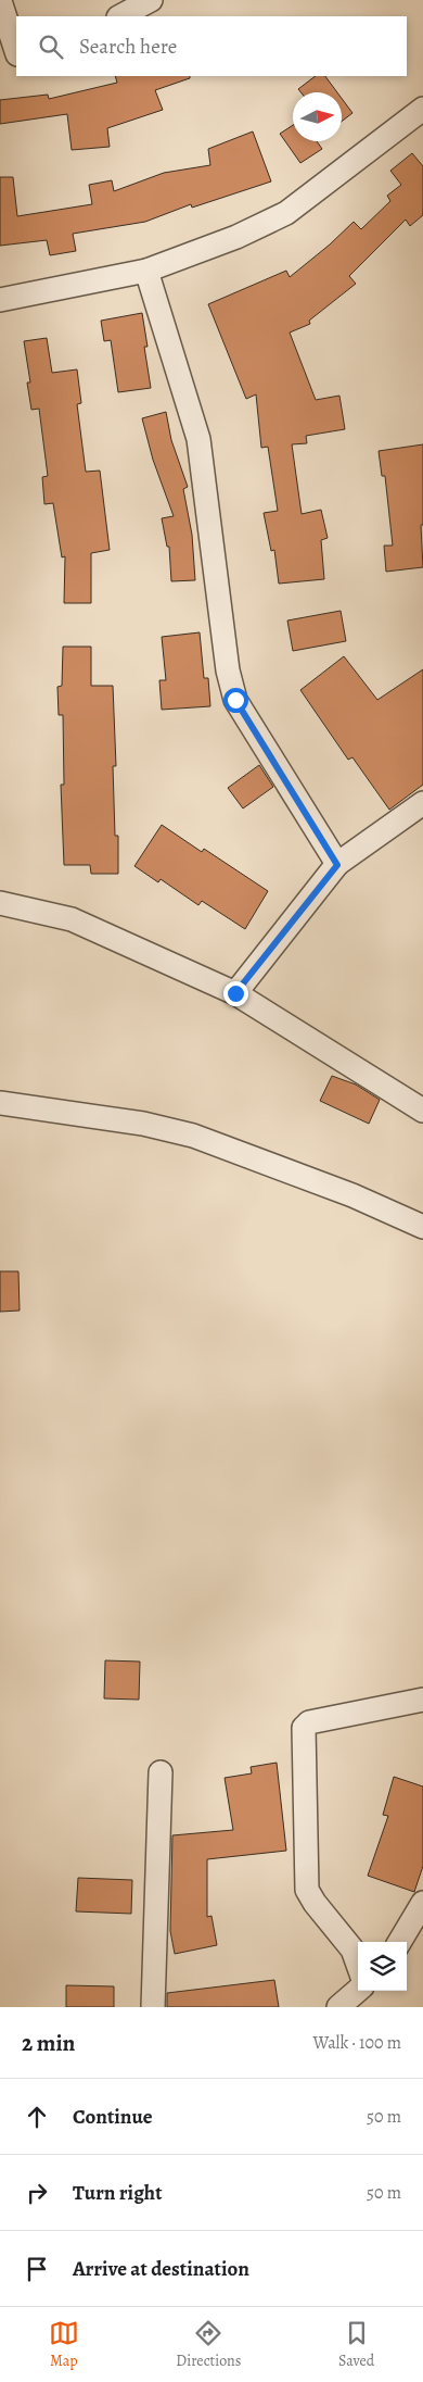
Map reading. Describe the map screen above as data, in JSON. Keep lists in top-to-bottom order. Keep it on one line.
{"north":"right","page":{"search":"Search here","heading":["2 min","Walk · 100 m"],"list":[["Continue","50 m"],["Turn right","50 m"],"Arrive at destination"],"nav":["Map","Directions","Saved"]}}
